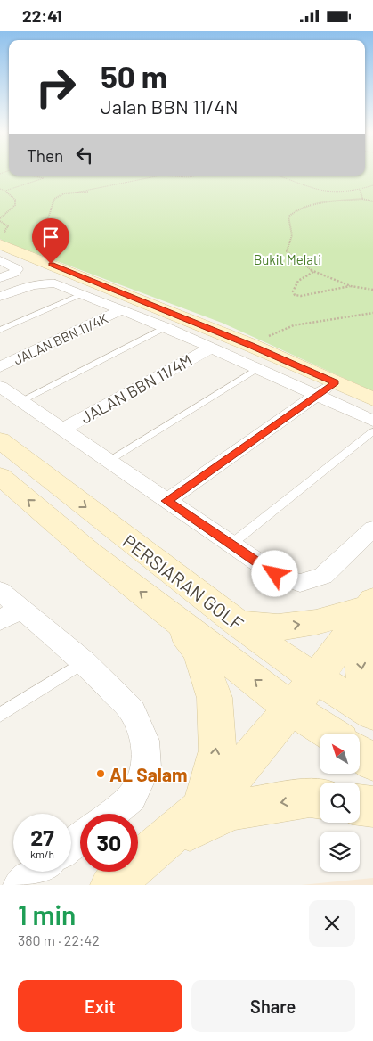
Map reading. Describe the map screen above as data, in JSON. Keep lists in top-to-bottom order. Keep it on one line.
{"streets":{"street":["JALAN BBN 11/4K","JALAN BBN 11/4M","PERSIARAN GOLF"]},"parks":["Bukit Melati"],"places":["AL Salam"],"north":"top left","page":{"status":"22:41","turn":["50 m","Jalan BBN 11/4N"],"then":"Then","speed":"27 km/h","limit":"30","heading":["1 min","380 m · 22:42"],"buttons":["Exit","Share"]}}
